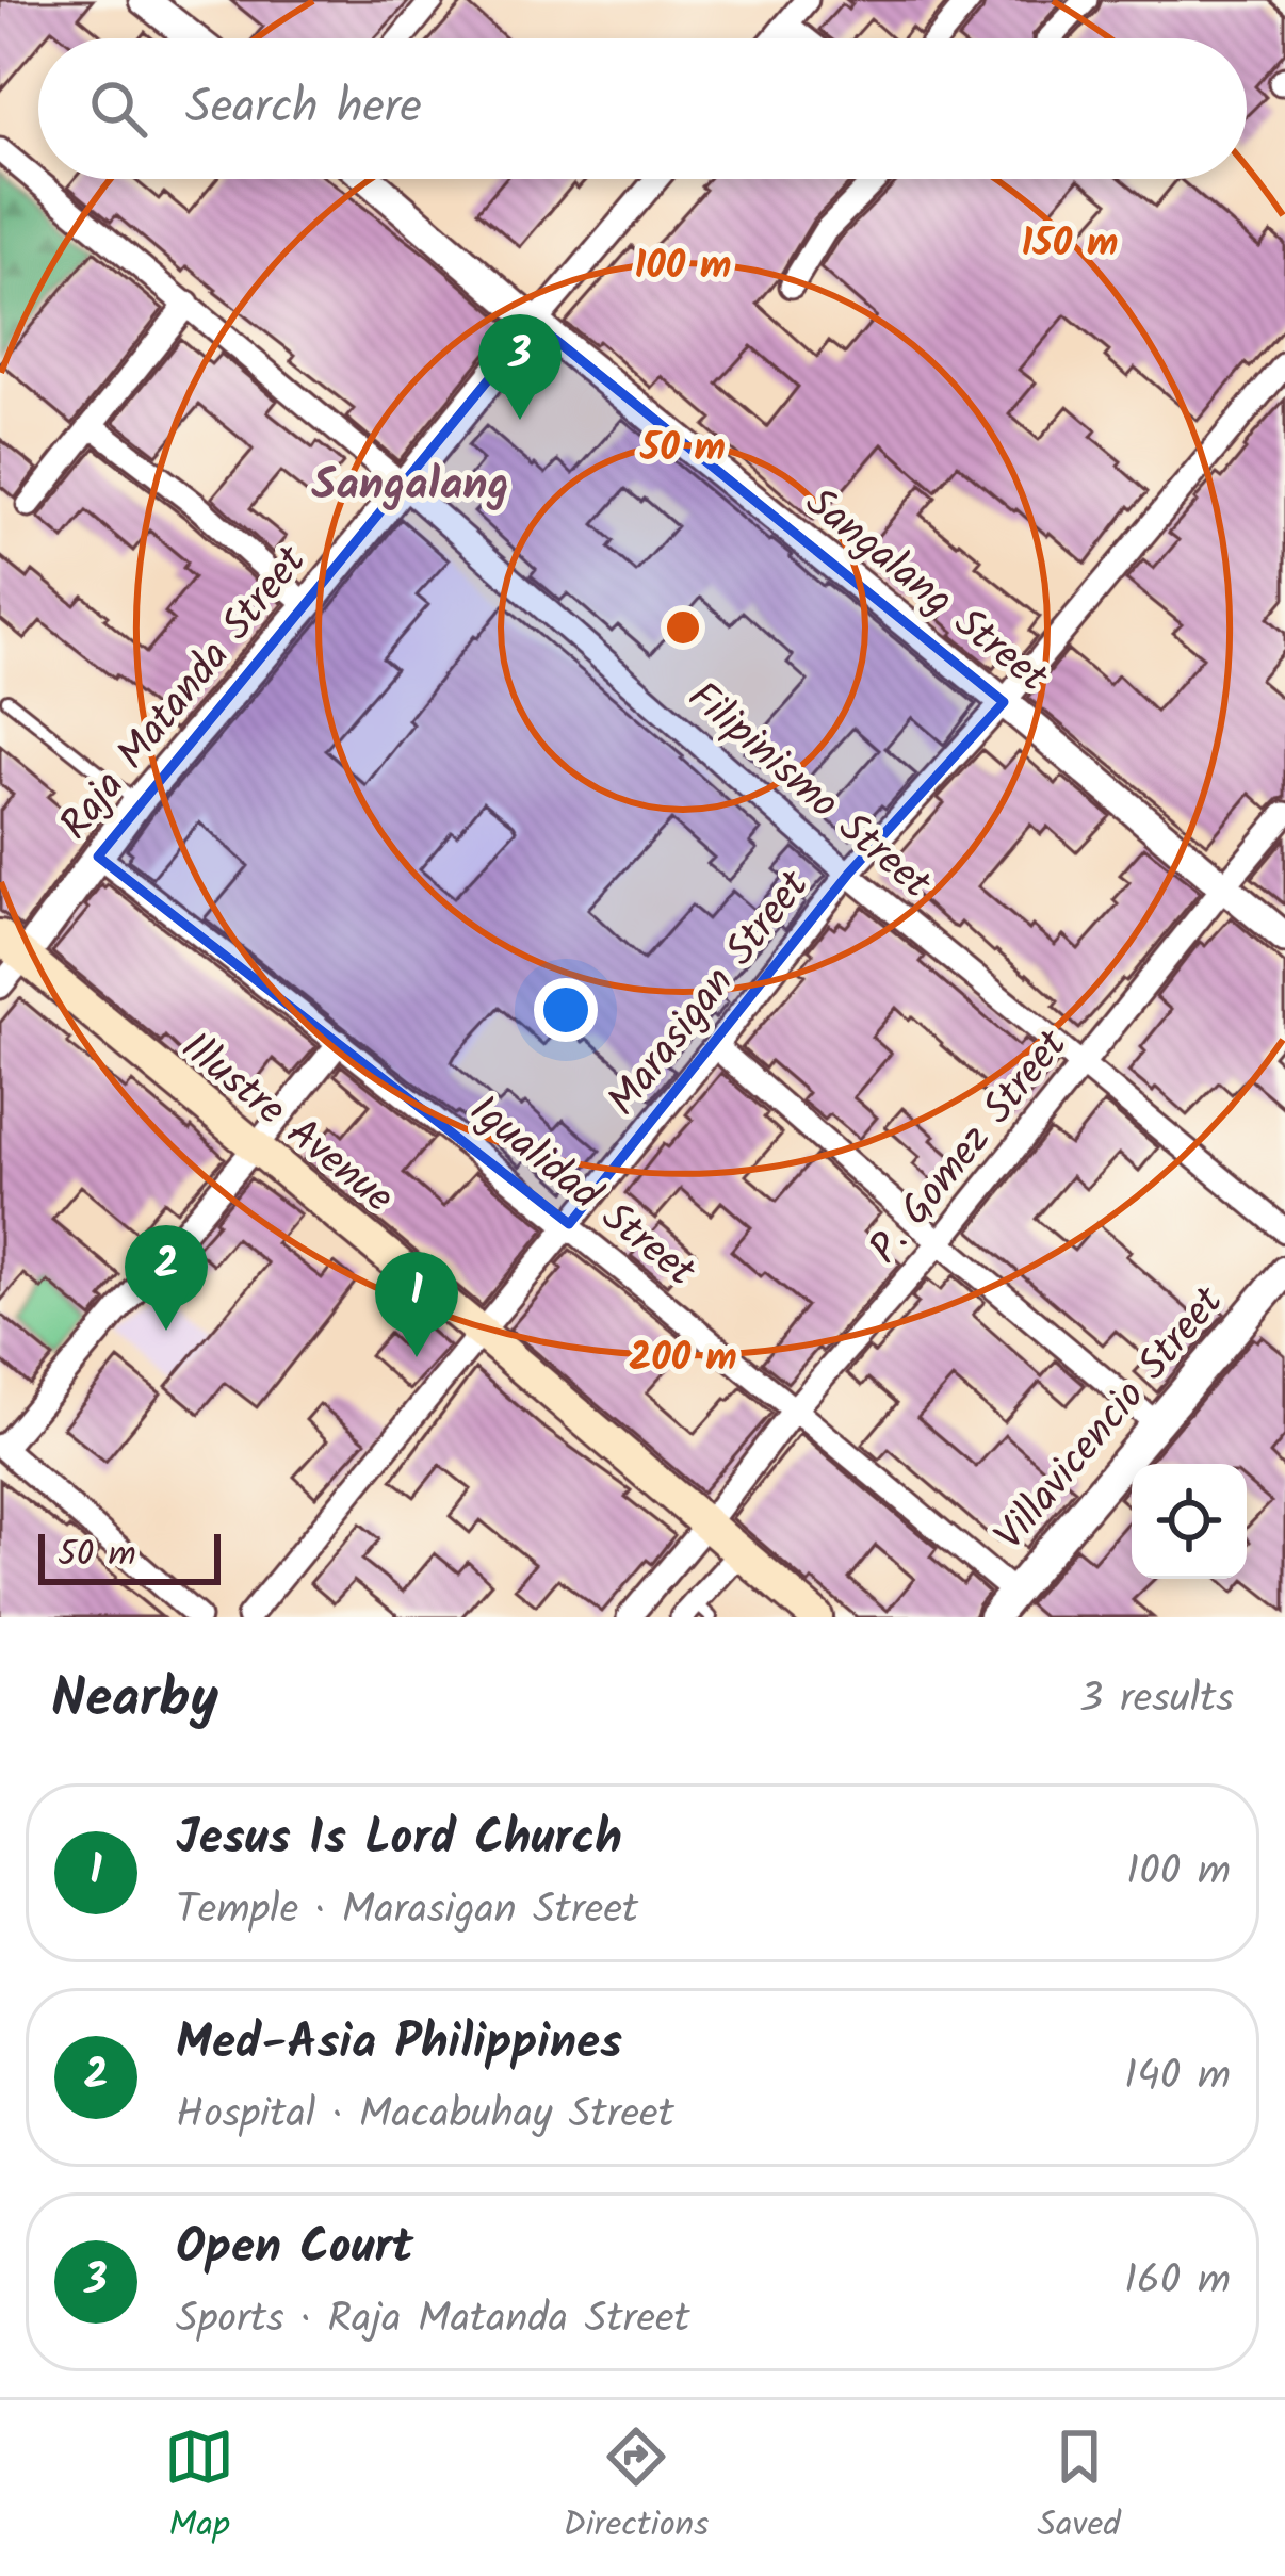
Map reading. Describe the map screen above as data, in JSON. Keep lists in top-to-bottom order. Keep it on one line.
{"streets":{"main road":["Illustre Avenue"],"street":["Sangalang Street","Raja Matanda Street","Filipinismo Street","Marasigan Street","P. Gomez Street","Igualidad Street","Villavicencio Street"]},"crossings":[["Sangalang Street","Raja Matanda Street"],["Sangalang Street","Marasigan Street"],["Sangalang Street","P. Gomez Street"],["Raja Matanda Street","Filipinismo Street"],["Raja Matanda Street","Illustre Avenue"],["Raja Matanda Street","Igualidad Street"],["Filipinismo Street","Marasigan Street"],["Filipinismo Street","P. Gomez Street"],["Marasigan Street","Illustre Avenue"],["Marasigan Street","Igualidad Street"],["Illustre Avenue","P. Gomez Street"],["P. Gomez Street","Igualidad Street"],["Igualidad Street","Villavicencio Street"]],"districts":["Sangalang"],"scale_bar":"50 m","page":{"search":"Search here","pins":["3","2","1"],"scale":"50 m","heading":["Nearby","3 results"],"list":[{"mark":"1","name":"Jesus Is Lord Church","note":"Temple · Marasigan Street","value":"100 m"},{"mark":"2","name":"Med-Asia Philippines","note":"Hospital · Macabuhay Street","value":"140 m"},{"mark":"3","name":"Open Court","note":"Sports · Raja Matanda Street","value":"160 m"}],"nav":["Map","Directions","Saved"]},"rings":["150 m","100 m","50 m","200 m"]}
